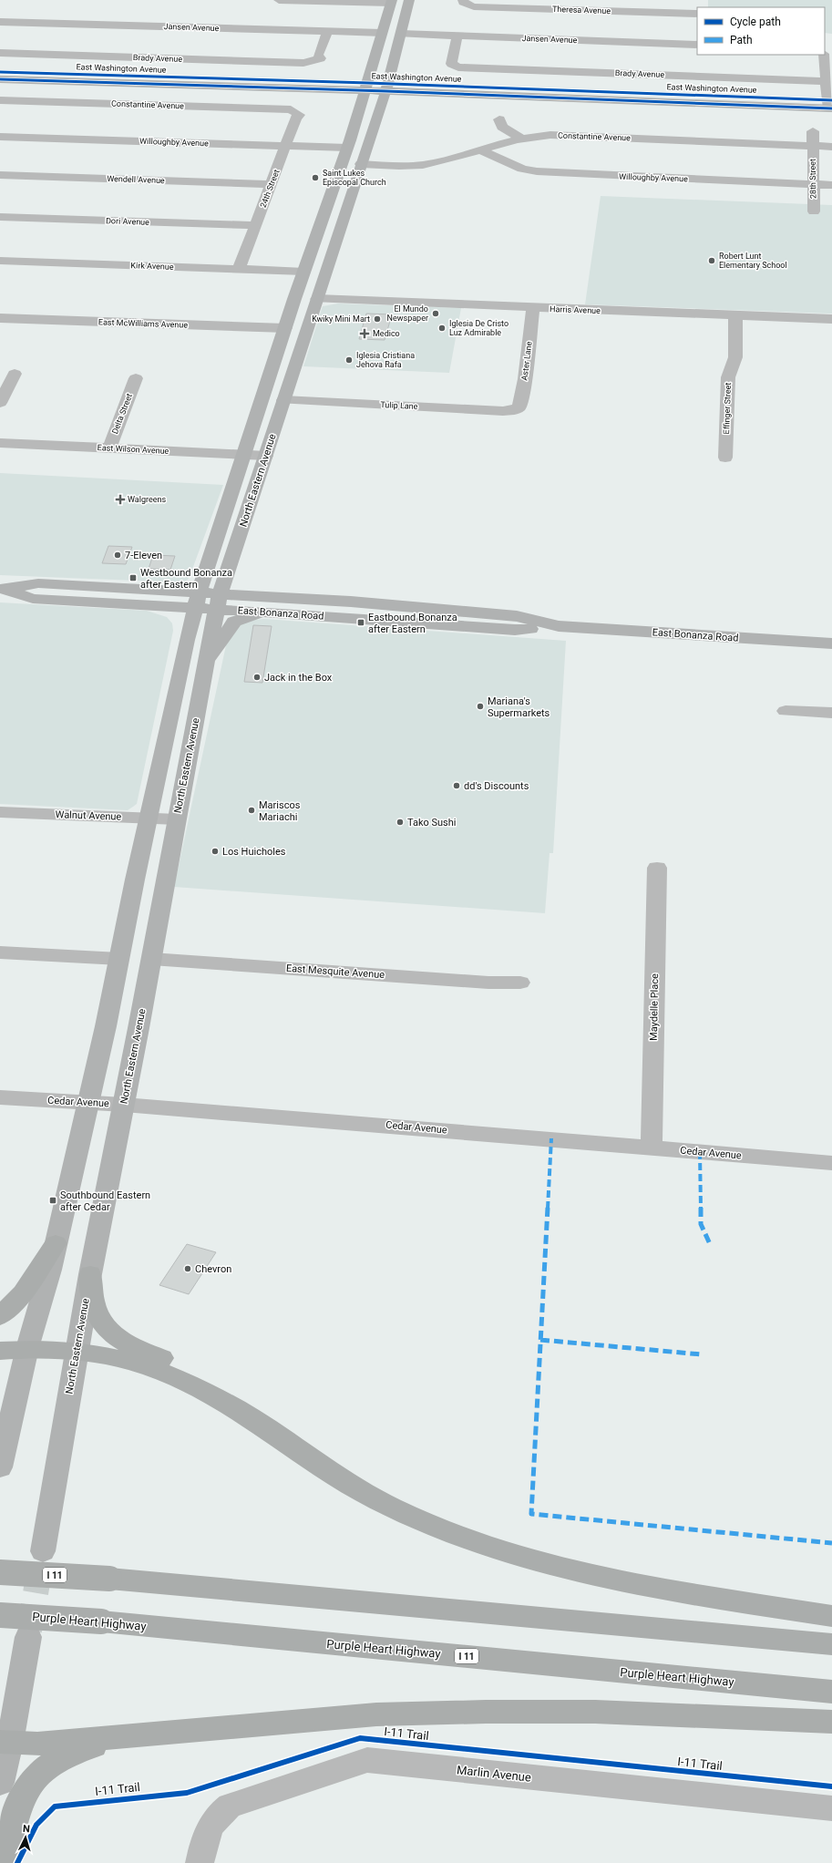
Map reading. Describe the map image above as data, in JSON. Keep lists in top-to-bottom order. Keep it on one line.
{"streets":{"highway":["I 11","Purple Heart Highway"],"main road":["East Washington Avenue","North Eastern Avenue","East Bonanza Road"],"street":["Theresa Avenue","Jansen Avenue","Brady Avenue","Constantine Avenue","Willoughby Avenue","28th Street","Wendell Avenue","24th Street","Dori Avenue","Kirk Avenue","Harris Avenue","East McWilliams Avenue","Aster Lane","Tulip Lane","Effinger Street","Delta Street","East Wilson Avenue","Walnut Avenue","East Mesquite Avenue","Maydelle Place","Cedar Avenue","Marlin Avenue"],"cycle path":["I-11 Trail"]},"crossings":[["Jansen Avenue","Brady Avenue"],["Jansen Avenue","North Eastern Avenue"],["East Washington Avenue","North Eastern Avenue"],["Constantine Avenue","Willoughby Avenue"],["Constantine Avenue","28th Street"],["Constantine Avenue","24th Street"],["Constantine Avenue","North Eastern Avenue"],["Willoughby Avenue","28th Street"],["Willoughby Avenue","24th Street"],["Wendell Avenue","24th Street"],["24th Street","Dori Avenue"],["24th Street","Kirk Avenue"],["Harris Avenue","Aster Lane"],["Harris Avenue","Effinger Street"],["Harris Avenue","North Eastern Avenue"],["Aster Lane","Tulip Lane"],["Tulip Lane","North Eastern Avenue"],["Delta Street","East Wilson Avenue"],["East Wilson Avenue","North Eastern Avenue"],["North Eastern Avenue","East Bonanza Road"],["North Eastern Avenue","Walnut Avenue"],["North Eastern Avenue","East Mesquite Avenue"],["North Eastern Avenue","Cedar Avenue"],["Maydelle Place","Cedar Avenue"]],"places":{"other":["Saint Lukes Episcopal Church","Robert Lunt Elementary School","El Mundo Newspaper","Kwiky Mini Mart","Iglesia De Cristo Luz Admirable","Iglesia Cristiana Jehova Rafa","7-Eleven","Jack in the Box","Mariana's Supermarkets","dd's Discounts","Mariscos Mariachi","Tako Sushi","Los Huicholes","Chevron"],"health":["Medico","Walgreens"],"transit":["Westbound Bonanza after Eastern","Eastbound Bonanza after Eastern","Southbound Eastern after Cedar"]},"legend":["Cycle path","Path"],"north":"top"}
